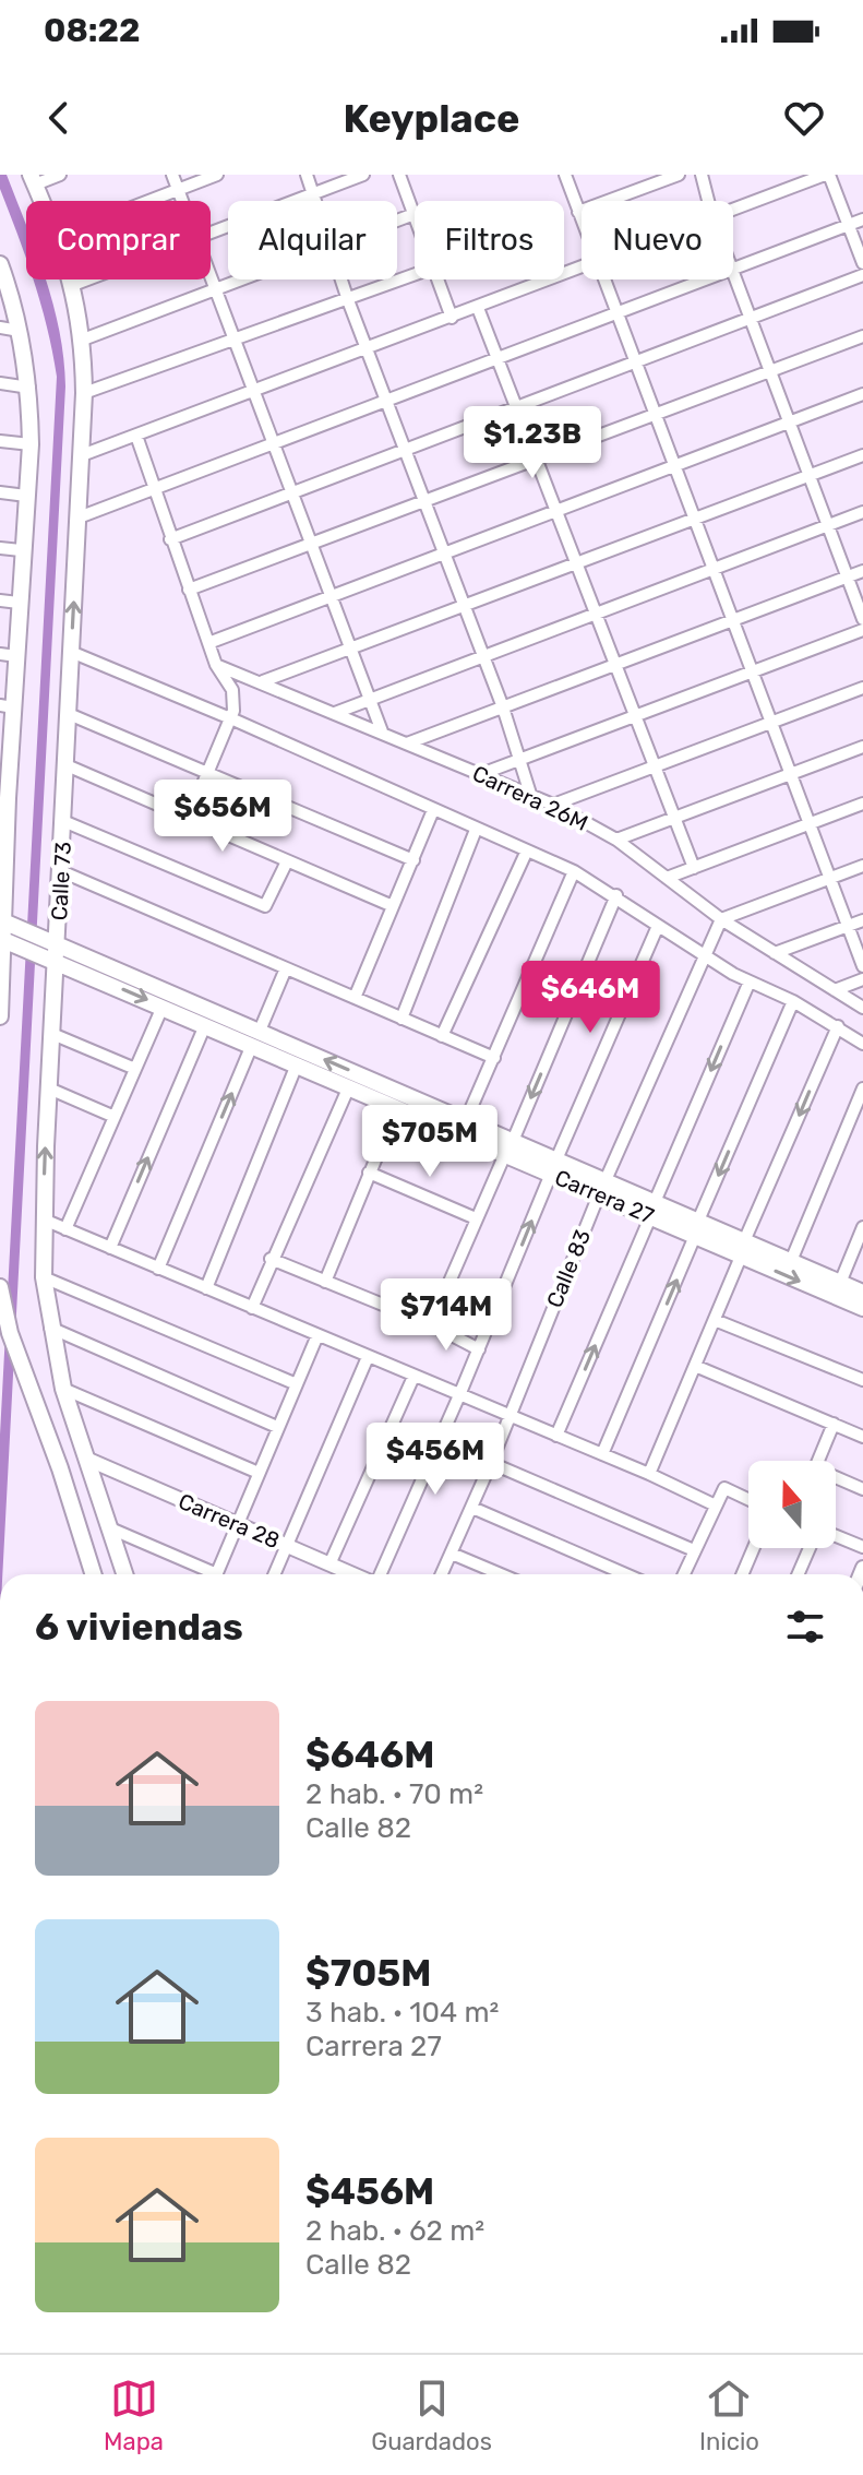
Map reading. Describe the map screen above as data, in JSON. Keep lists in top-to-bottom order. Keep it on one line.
{"streets":{"main road":["Calle 73","Carrera 27"],"street":["Carrera 26M","Calle 83","Carrera 28"]},"crossings":[["Carrera 26M","Calle 83"],["Calle 73","Carrera 27"],["Calle 73","Carrera 28"],["Carrera 27","Calle 83"]],"north":"top","page":{"status":"08:22","header":"Keyplace","chip":["Comprar","Alquilar","Filtros","Nuevo"],"price":["$1.23B","$656M","$646M","$705M","$714M","$456M"],"heading":"6 viviendas","list":[{"name":"$646M","note":"2 hab. · 70 m² · Calle 82"},{"name":"$705M","note":"3 hab. · 104 m² · Carrera 27"},{"name":"$456M","note":"2 hab. · 62 m² · Calle 82"}],"tabs":["Mapa","Guardados","Inicio"]}}
